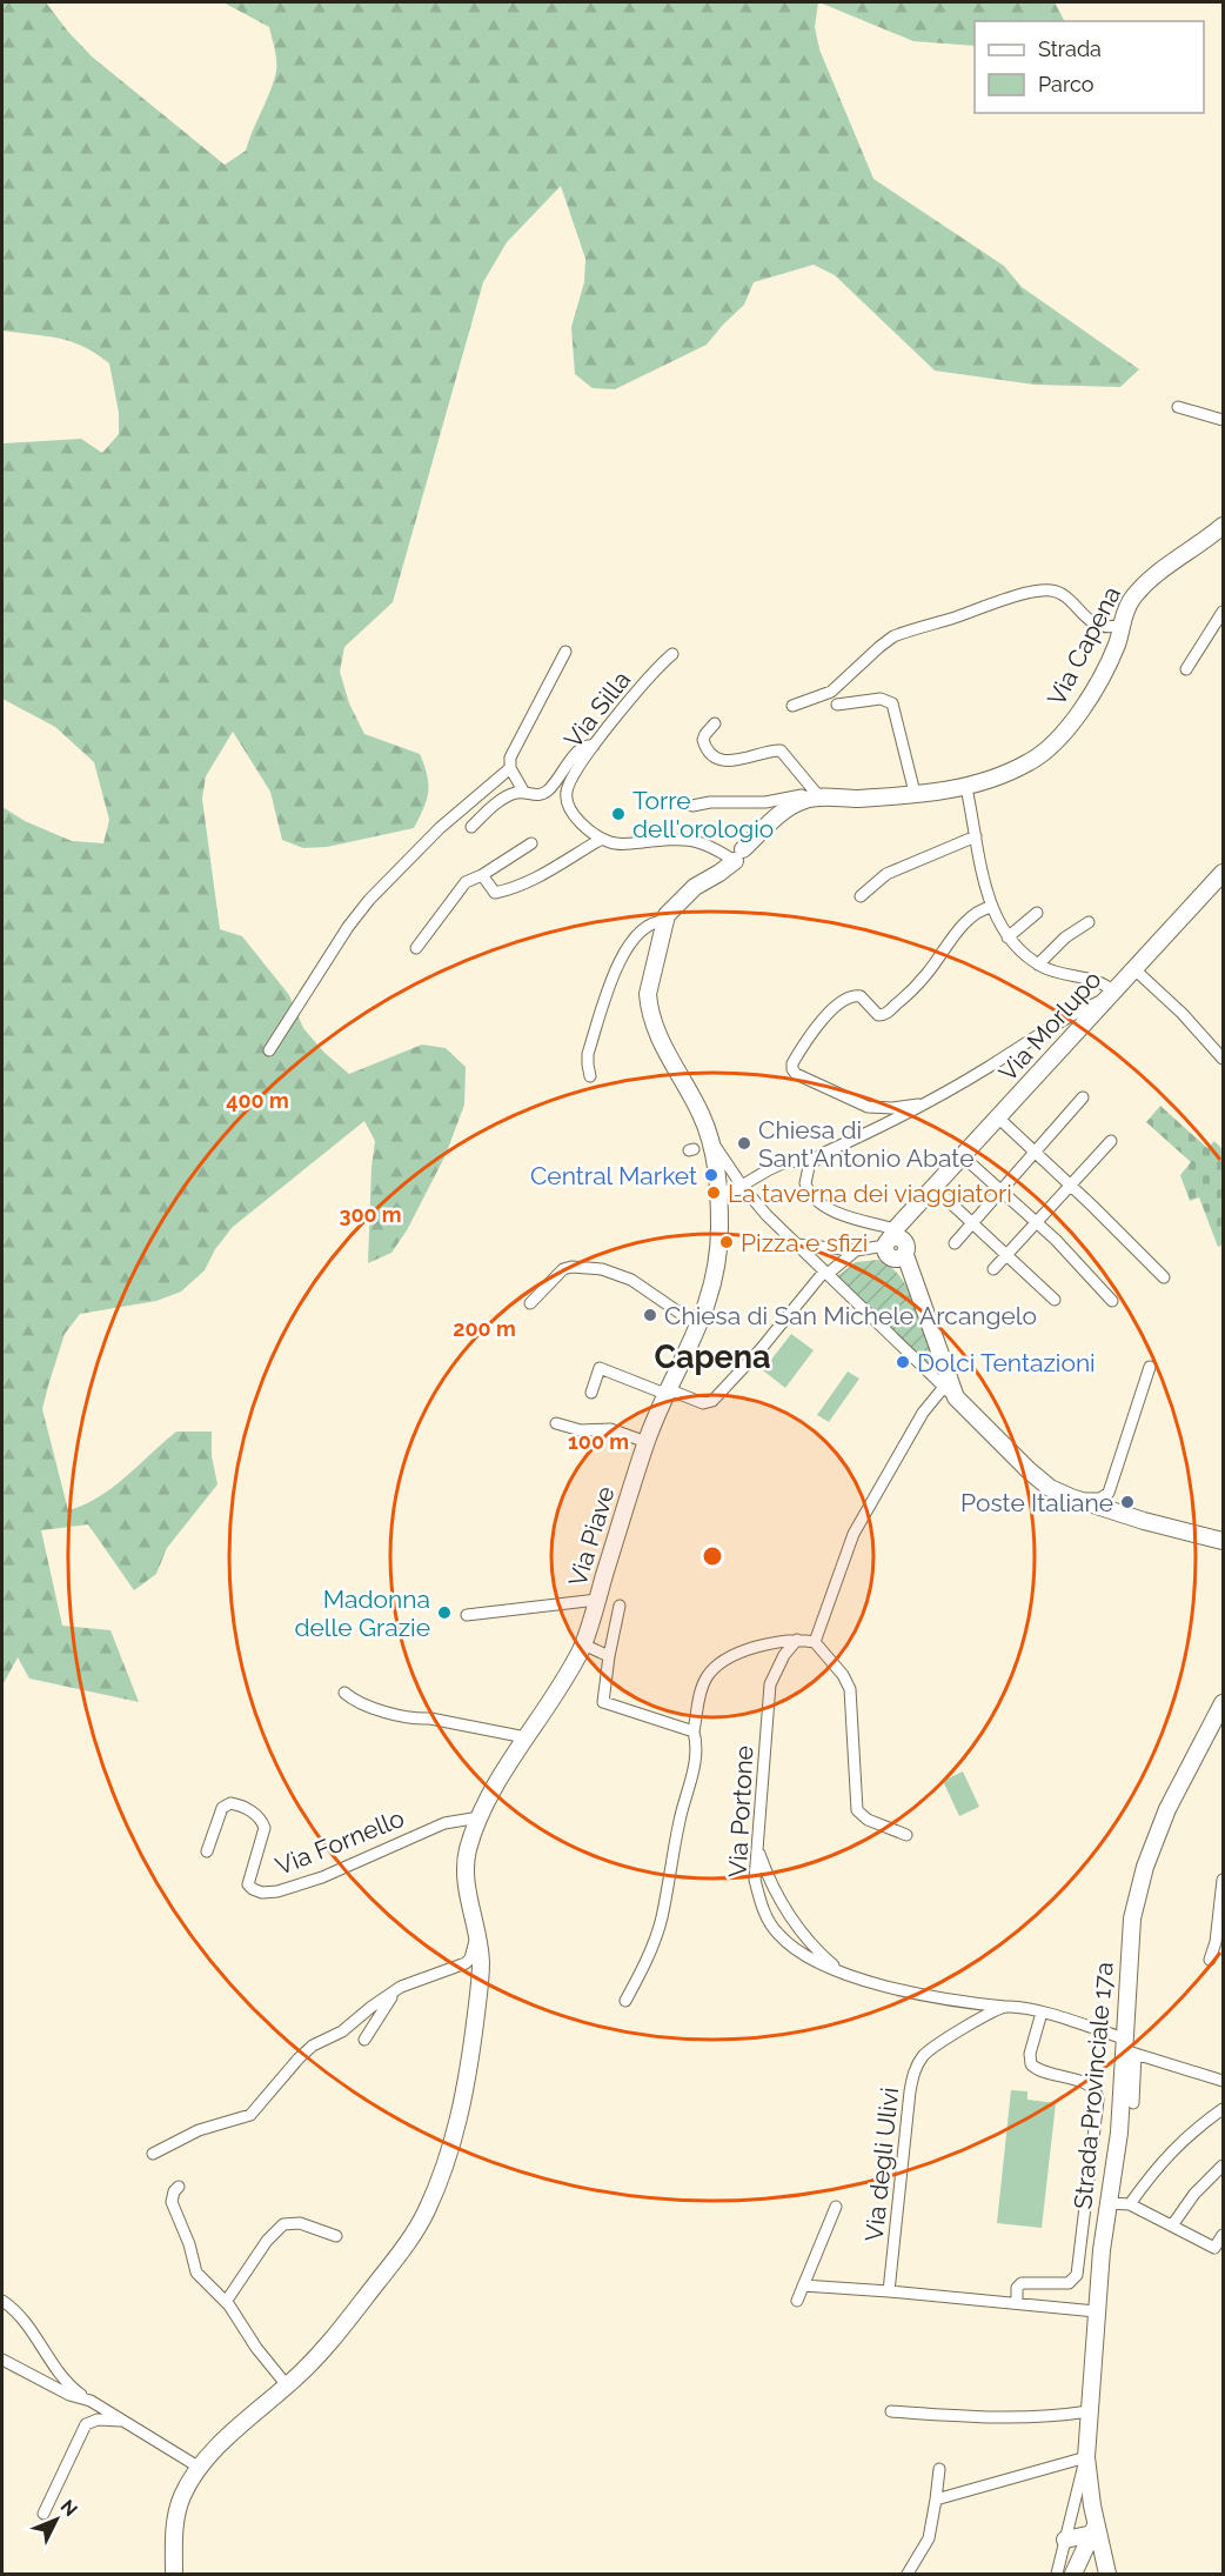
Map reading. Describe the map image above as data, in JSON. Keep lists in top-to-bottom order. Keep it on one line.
{"streets":{"main road":["Via Capena","Via Morlupo","Via Piave","Strada Provinciale 17a"],"street":["Via Silla","Via Portone","Via Fornello","Via degli Ulivi"]},"crossings":[["Via Piave","Via Fornello"],["Via Portone","Via degli Ulivi"]],"districts":["Capena"],"places":["Torre dell'orologio","Chiesa di Sant'Antonio Abate","Central Market","La taverna dei viaggiatori","Pizza e sfizi","Chiesa di San Michele Arcangelo","Dolci Tentazioni","Poste Italiane","Madonna delle Grazie"],"legend":["Strada","Parco"],"north":"top right","rings":["400 m","300 m","200 m","100 m"]}
